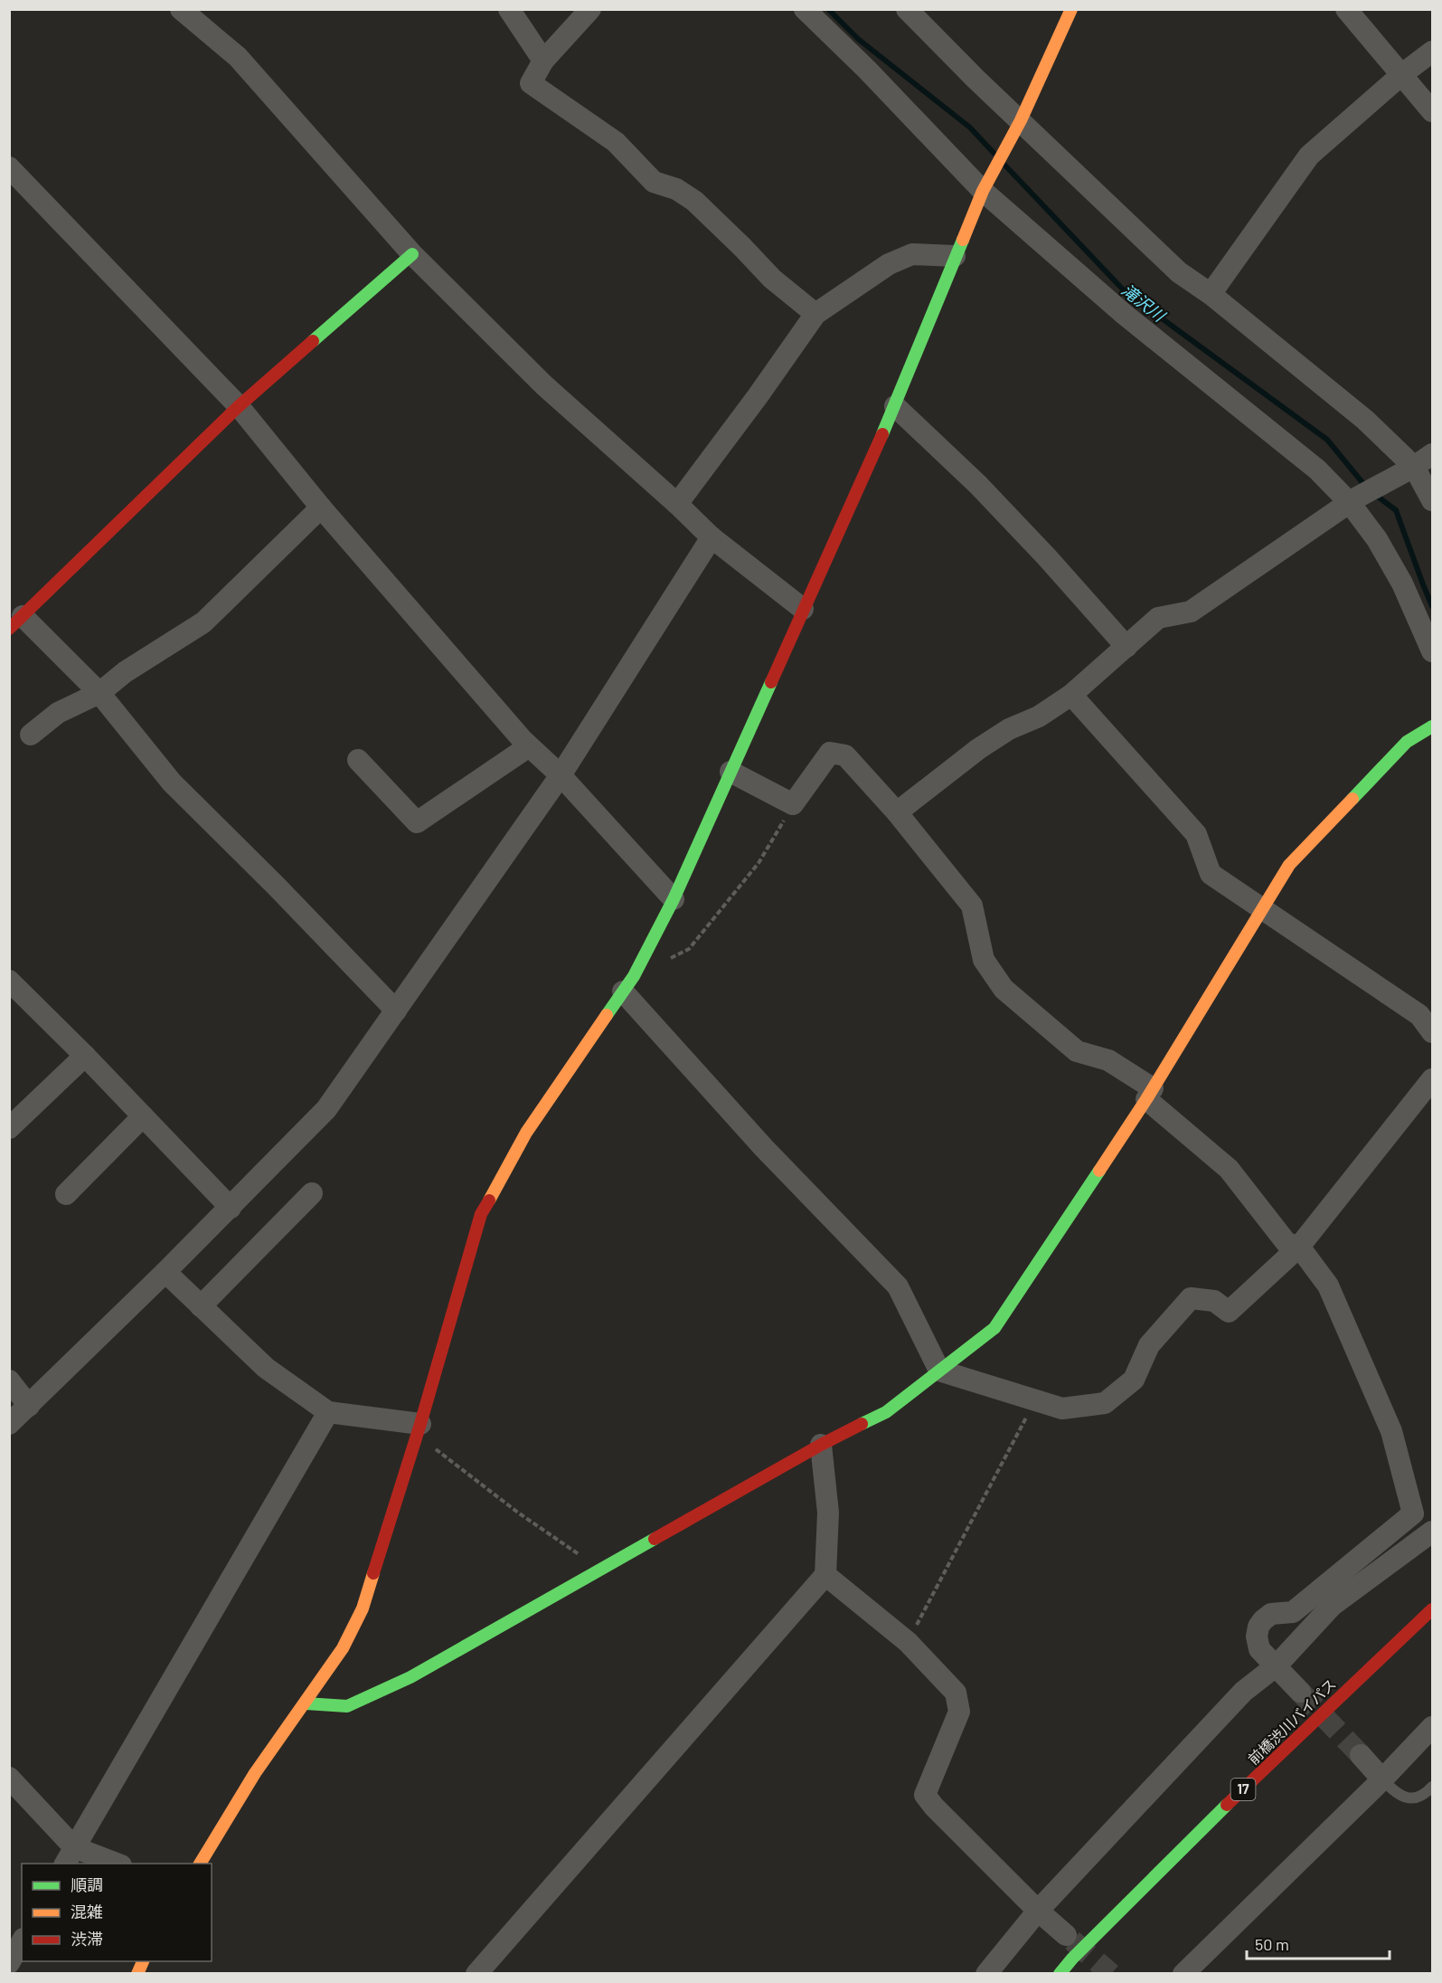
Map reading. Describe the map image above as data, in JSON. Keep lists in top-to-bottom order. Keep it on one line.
{"streets":{"main road":["前橋渋川バイパス","17"]},"water":["滝沢川"],"legend":["順調","混雑","渋滞"],"scale_bar":"50 m"}
